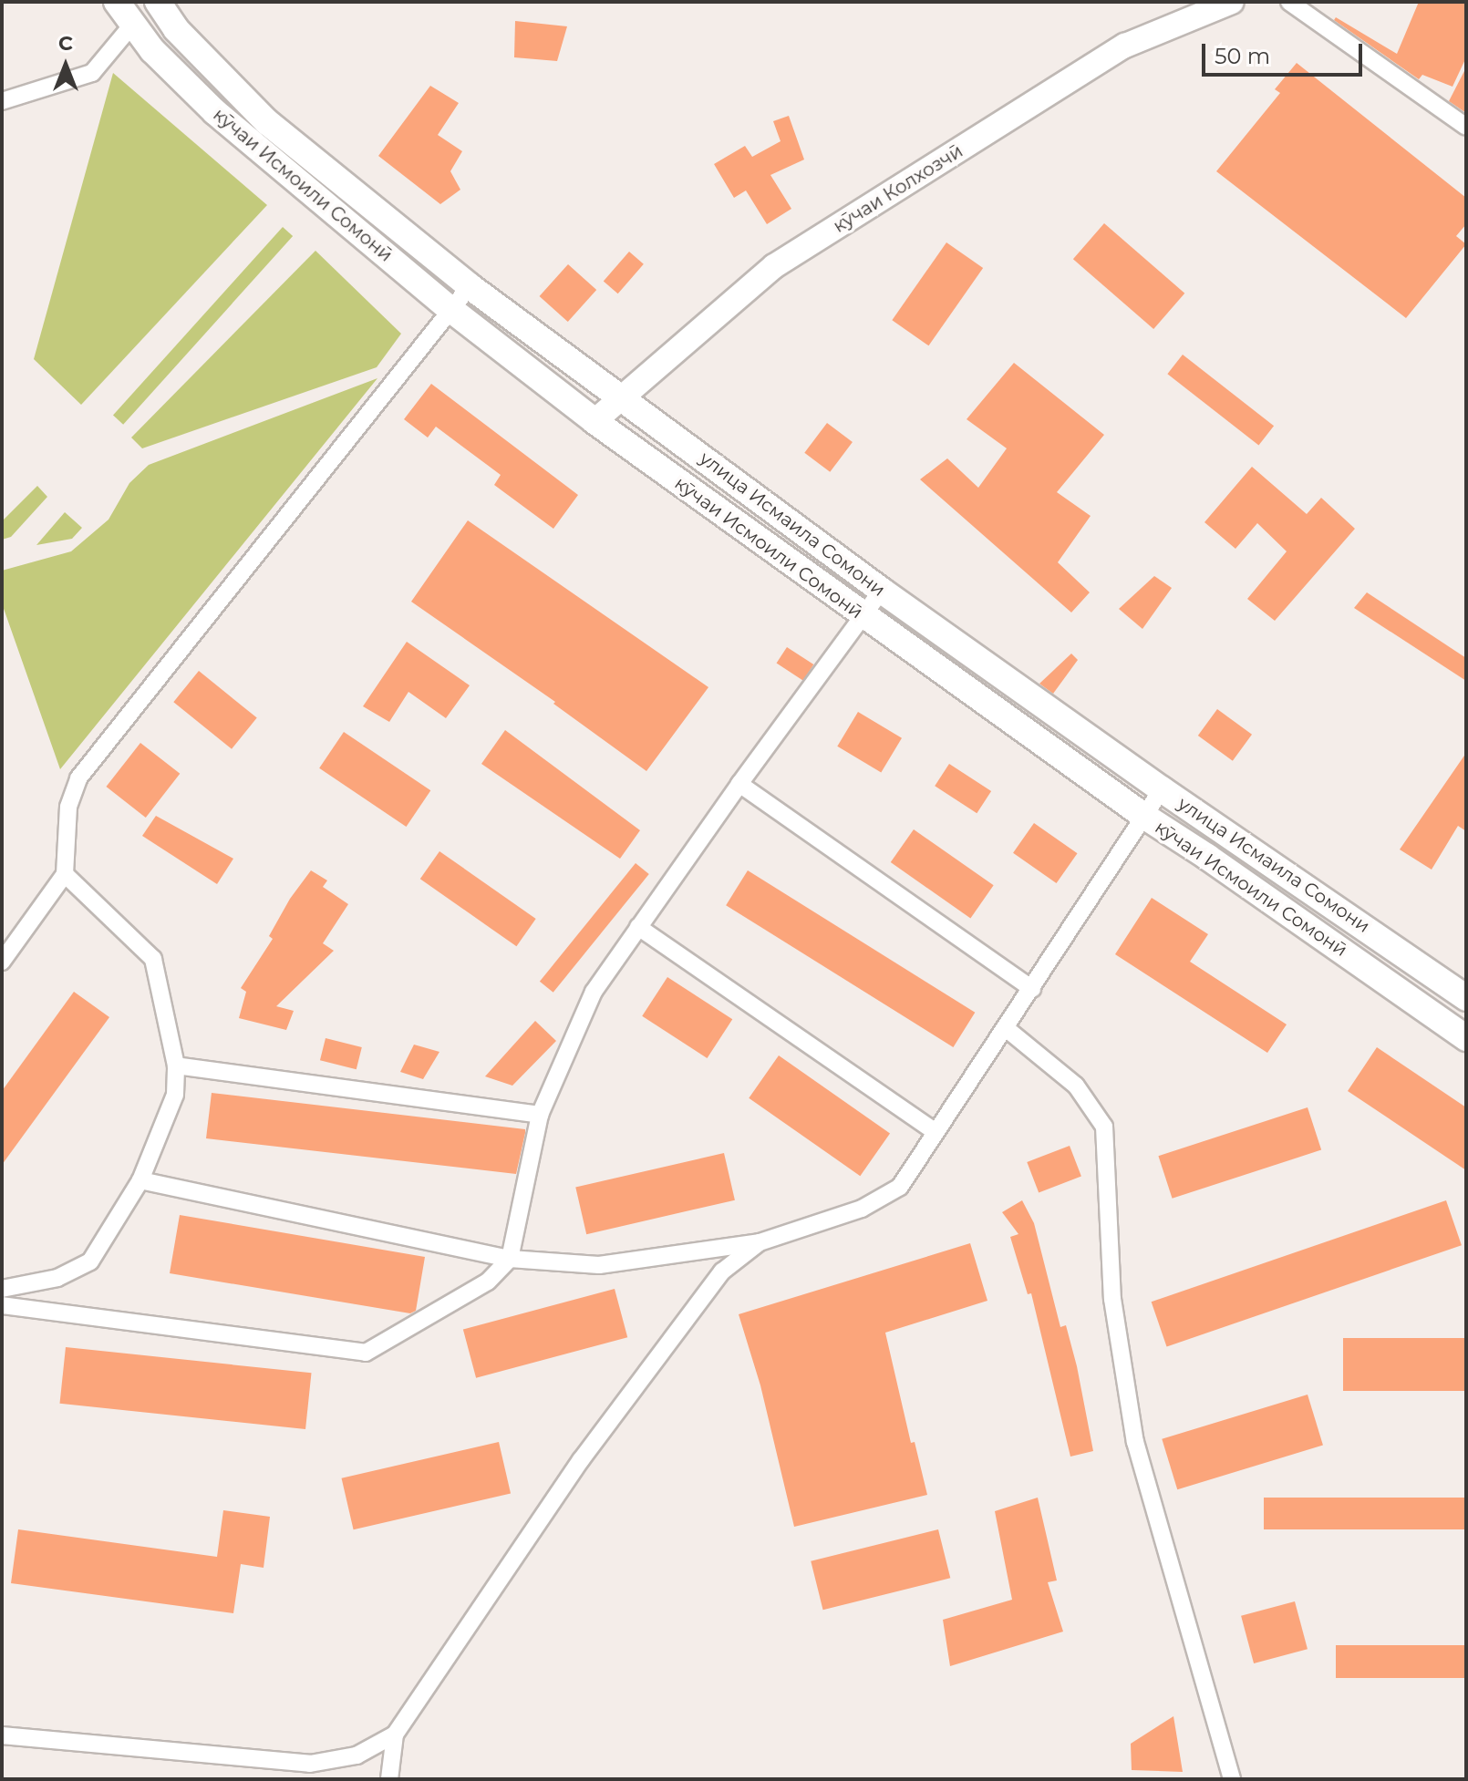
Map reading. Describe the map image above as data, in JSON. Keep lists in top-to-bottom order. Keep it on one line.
{"streets":{"main road":["кӯчаи Исмоили Сомонӣ","кӯчаи Колхозчӣ","улица Исмаила Сомони"]},"crossings":[["кӯчаи Исмоили Сомонӣ","кӯчаи Колхозчӣ"],["кӯчаи Колхозчӣ","улица Исмаила Сомони"]],"scale_bar":"50 m","north":"top"}
